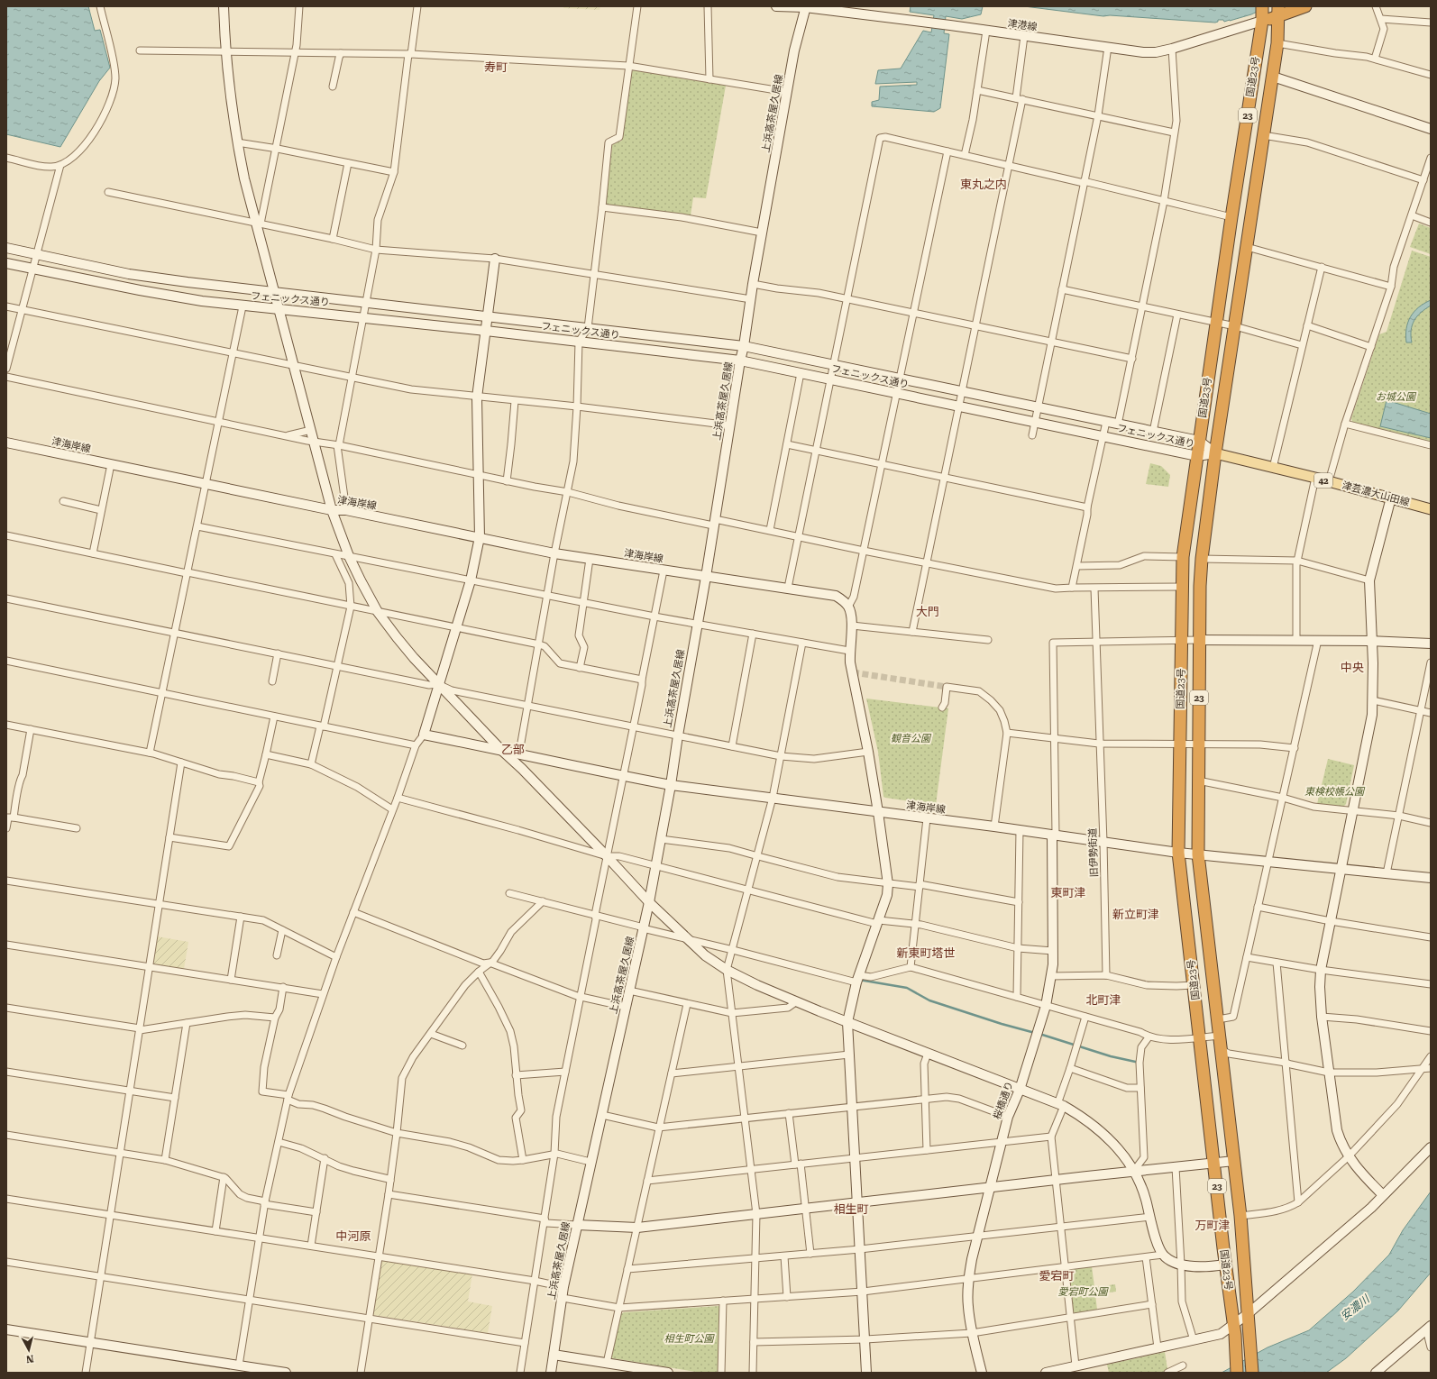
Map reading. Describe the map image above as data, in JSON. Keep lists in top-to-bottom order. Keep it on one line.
{"streets":{"highway":["国道23号","23"],"main road":["42","津芸濃大山田線"],"street":["津港線","上浜高茶屋久居線","フェニックス通り","津海岸線","旧伊勢街道","桜橋通り"]},"crossings":[["津港線","国道23号"],["津港線","上浜高茶屋久居線"],["国道23号","フェニックス通り"],["国道23号","津海岸線"],["国道23号","津芸濃大山田線"],["上浜高茶屋久居線","フェニックス通り"],["上浜高茶屋久居線","津海岸線"],["フェニックス通り","津芸濃大山田線"],["津海岸線","旧伊勢街道"],["津海岸線","桜橋通り"]],"districts":["寿町","東丸之内","大門","中央","乙部","東町津","新立町津","新東町塔世","北町津","相生町","万町津","中河原","愛宕町"],"water":["安濃川"],"parks":["お城公園","観音公園","東検校帳公園","愛宕町公園","相生町公園"],"north":"bottom"}
